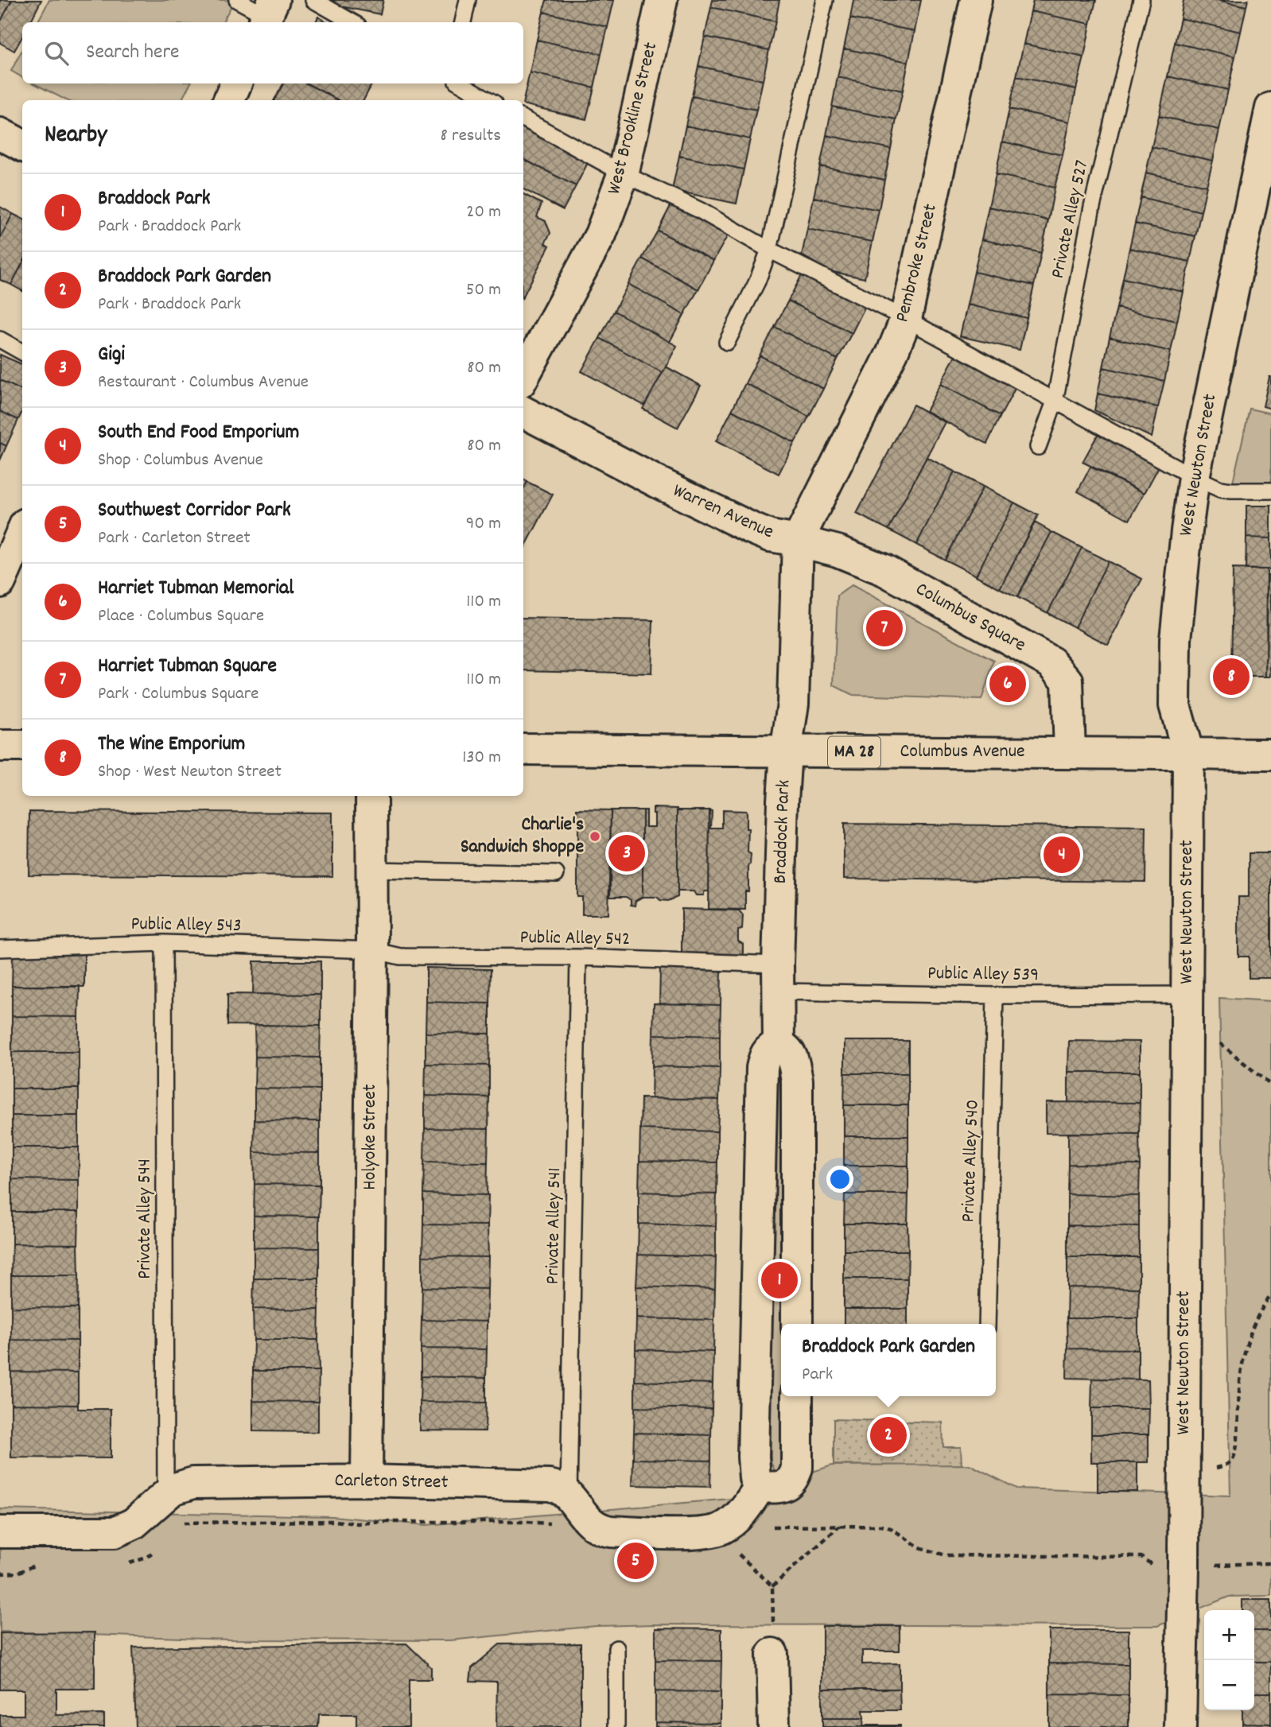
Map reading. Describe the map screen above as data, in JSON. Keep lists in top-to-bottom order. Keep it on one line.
{"streets":{"street":["West Brookline Street","Pembroke Street","West Newton Street","Warren Avenue","Columbus Square","MA 28","Columbus Avenue","Braddock Park","Holyoke Street","Carleton Street"],"lane":["Private Alley 527","Public Alley 543","Public Alley 542","Public Alley 539","Private Alley 540","Private Alley 544","Private Alley 541"]},"crossings":[["Pembroke Street","Warren Avenue"],["Pembroke Street","Columbus Square"],["West Newton Street","Columbus Avenue"],["West Newton Street","Public Alley 539"],["Warren Avenue","Columbus Square"],["Warren Avenue","Columbus Avenue"],["Warren Avenue","Braddock Park"],["Columbus Square","Columbus Avenue"],["Columbus Avenue","Braddock Park"],["Braddock Park","Public Alley 542"],["Braddock Park","Public Alley 539"],["Public Alley 543","Public Alley 542"],["Public Alley 543","Holyoke Street"],["Public Alley 543","Private Alley 544"],["Public Alley 542","Public Alley 539"],["Public Alley 542","Holyoke Street"],["Public Alley 542","Private Alley 541"],["Public Alley 539","Private Alley 540"],["Holyoke Street","Carleton Street"],["Private Alley 544","Carleton Street"],["Private Alley 541","Carleton Street"]],"places":["Charlie's Sandwich Shoppe"],"page":{"search":"Search here","heading":["Nearby","8 results"],"list":[{"mark":"1","name":"Braddock Park","note":"Park · Braddock Park","value":"20 m"},{"mark":"2","name":"Braddock Park Garden","note":"Park · Braddock Park","value":"50 m"},{"mark":"3","name":"Gigi","note":"Restaurant · Columbus Avenue","value":"80 m"},{"mark":"4","name":"South End Food Emporium","note":"Shop · Columbus Avenue","value":"80 m"},{"mark":"5","name":"Southwest Corridor Park","note":"Park · Carleton Street","value":"90 m"},{"mark":"6","name":"Harriet Tubman Memorial","note":"Place · Columbus Square","value":"110 m"},{"mark":"7","name":"Harriet Tubman Square","note":"Park · Columbus Square","value":"110 m"},{"mark":"8","name":"The Wine Emporium","note":"Shop · West Newton Street","value":"130 m"}],"pins":["7","8","6","3","4","1","2","5"],"popup":["Braddock Park Garden","Park"],"map_buttons":["+","−"]}}
